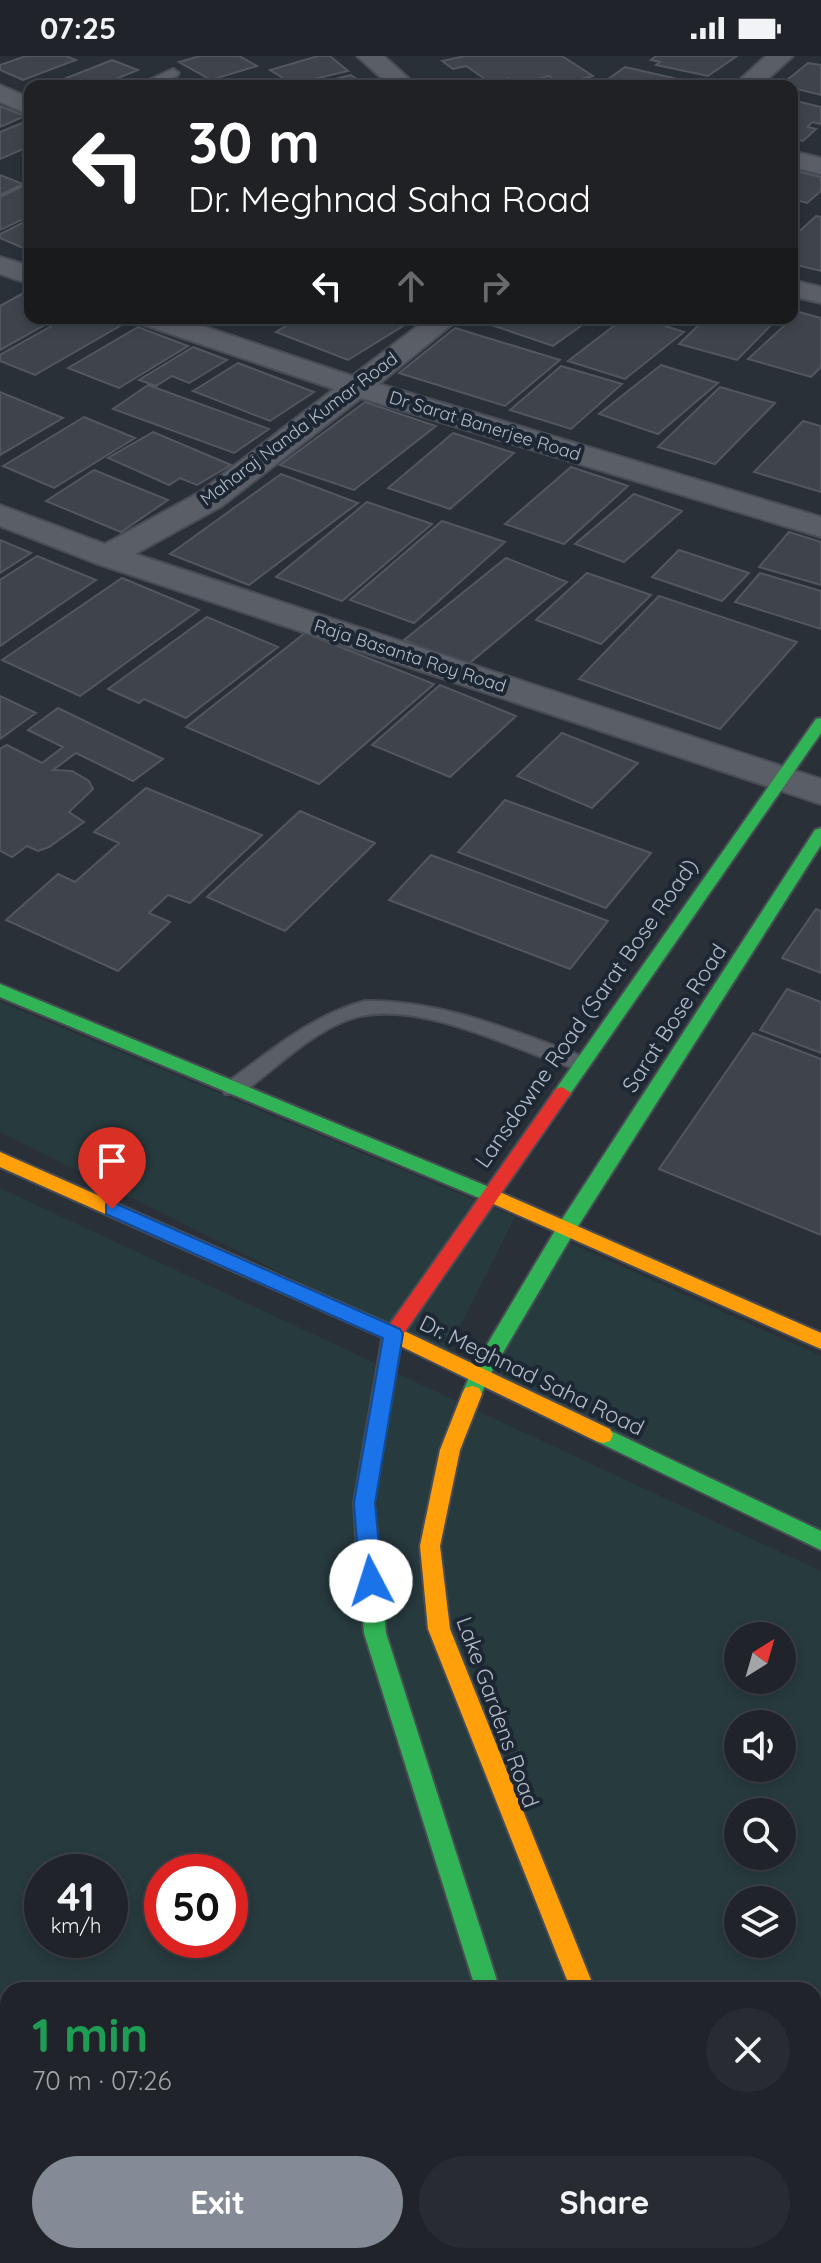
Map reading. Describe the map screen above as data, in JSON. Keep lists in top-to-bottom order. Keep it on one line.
{"streets":{"main road":["Lansdowne Road (Sarat Bose Road)","Sarat Bose Road","Dr. Meghnad Saha Road","Lake Gardens Road"],"street":["Dr Sarat Banerjee Road","Maharaj Nanda Kumar Road","Raja Basanta Roy Road"]},"crossings":[["Dr Sarat Banerjee Road","Maharaj Nanda Kumar Road"],["Maharaj Nanda Kumar Road","Raja Basanta Roy Road"],["Raja Basanta Roy Road","Lansdowne Road (Sarat Bose Road)"],["Lansdowne Road (Sarat Bose Road)","Dr. Meghnad Saha Road"],["Sarat Bose Road","Lake Gardens Road"],["Dr. Meghnad Saha Road","Lake Gardens Road"]],"north":"top right","page":{"status":"07:25","turn":["30 m","Dr. Meghnad Saha Road"],"speed":"41 km/h","limit":"50","heading":["1 min","70 m · 07:26"],"buttons":["Exit","Share"]}}
